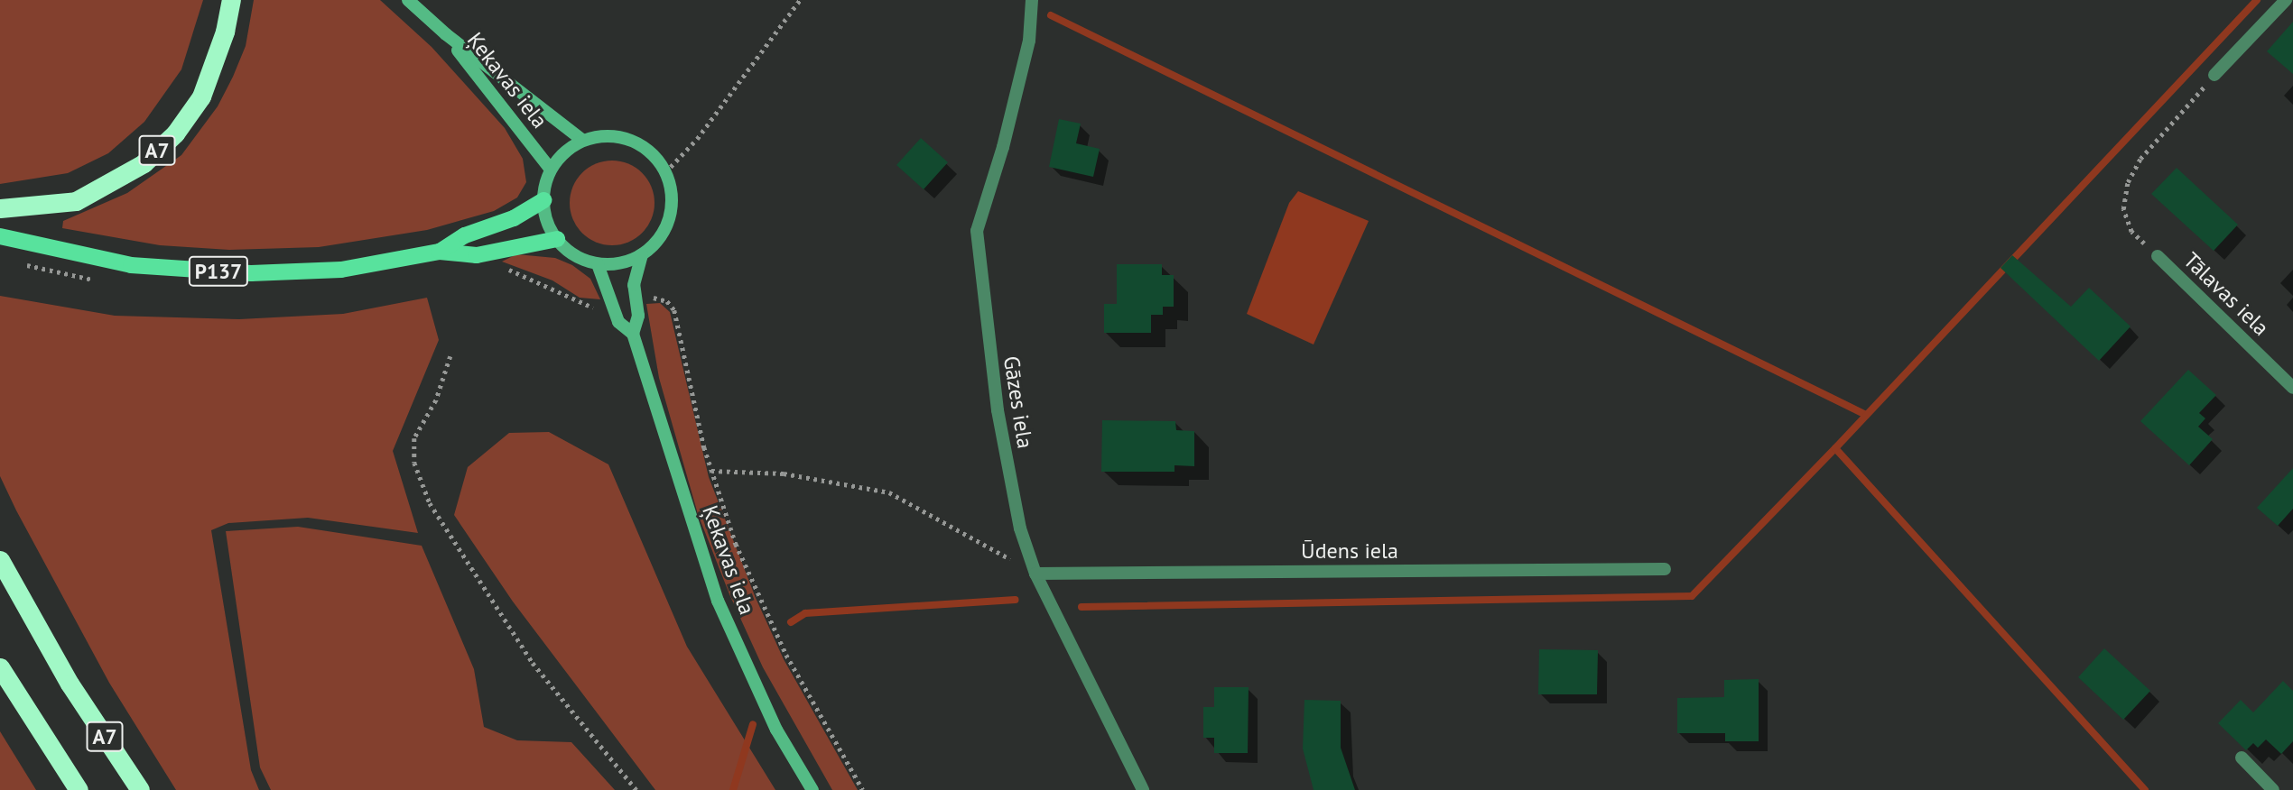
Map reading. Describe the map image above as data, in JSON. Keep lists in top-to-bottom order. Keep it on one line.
{"streets":{"highway":["A7"],"main road":["Ķekavas iela","P137"],"street":["Tālavas iela","Gāzes iela","Ūdens iela"]},"crossings":[["Ķekavas iela","P137"],["Gāzes iela","Ūdens iela"]]}
